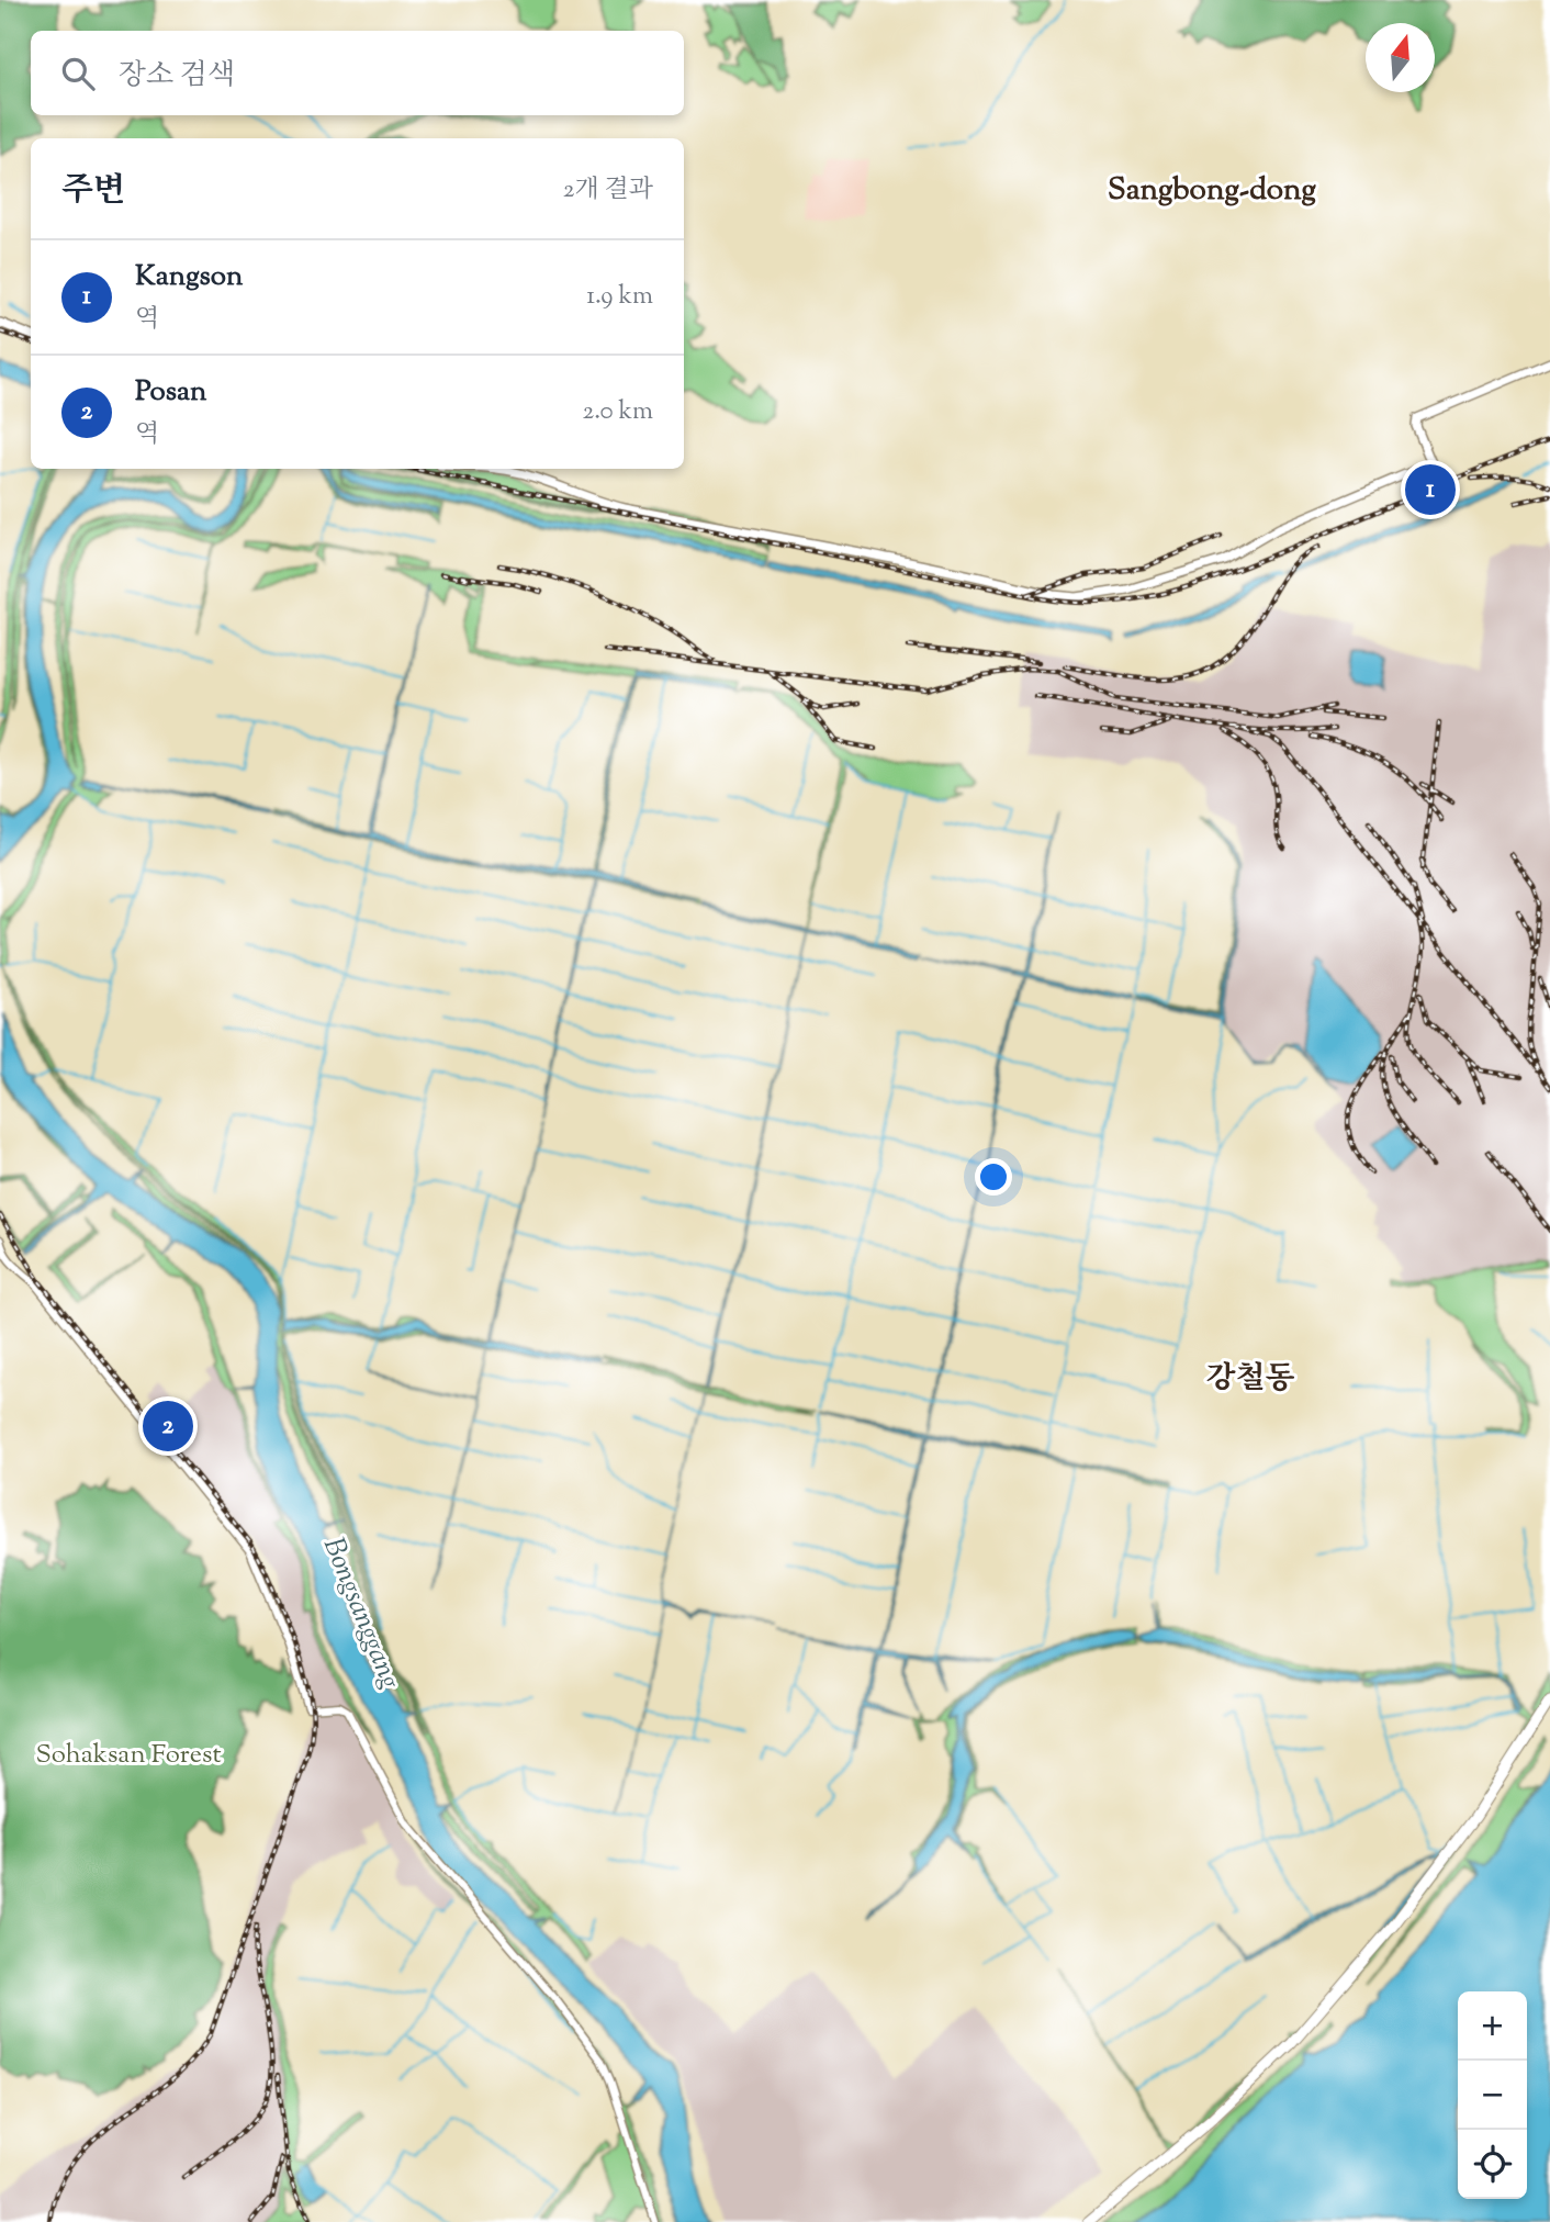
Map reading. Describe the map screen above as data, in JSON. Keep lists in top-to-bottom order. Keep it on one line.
{"districts":["Sangbong-dong","강철동"],"water":["Bongsanggang"],"parks":["Sohaksan Forest"],"north":"top","page":{"search":"장소 검색","heading":["주변","2개 결과"],"list":[{"mark":"1","name":"Kangson","note":"역","value":"1.9 km"},{"mark":"2","name":"Posan","note":"역","value":"2.0 km"}],"pins":["1","2"],"map_buttons":["+","−"]}}
